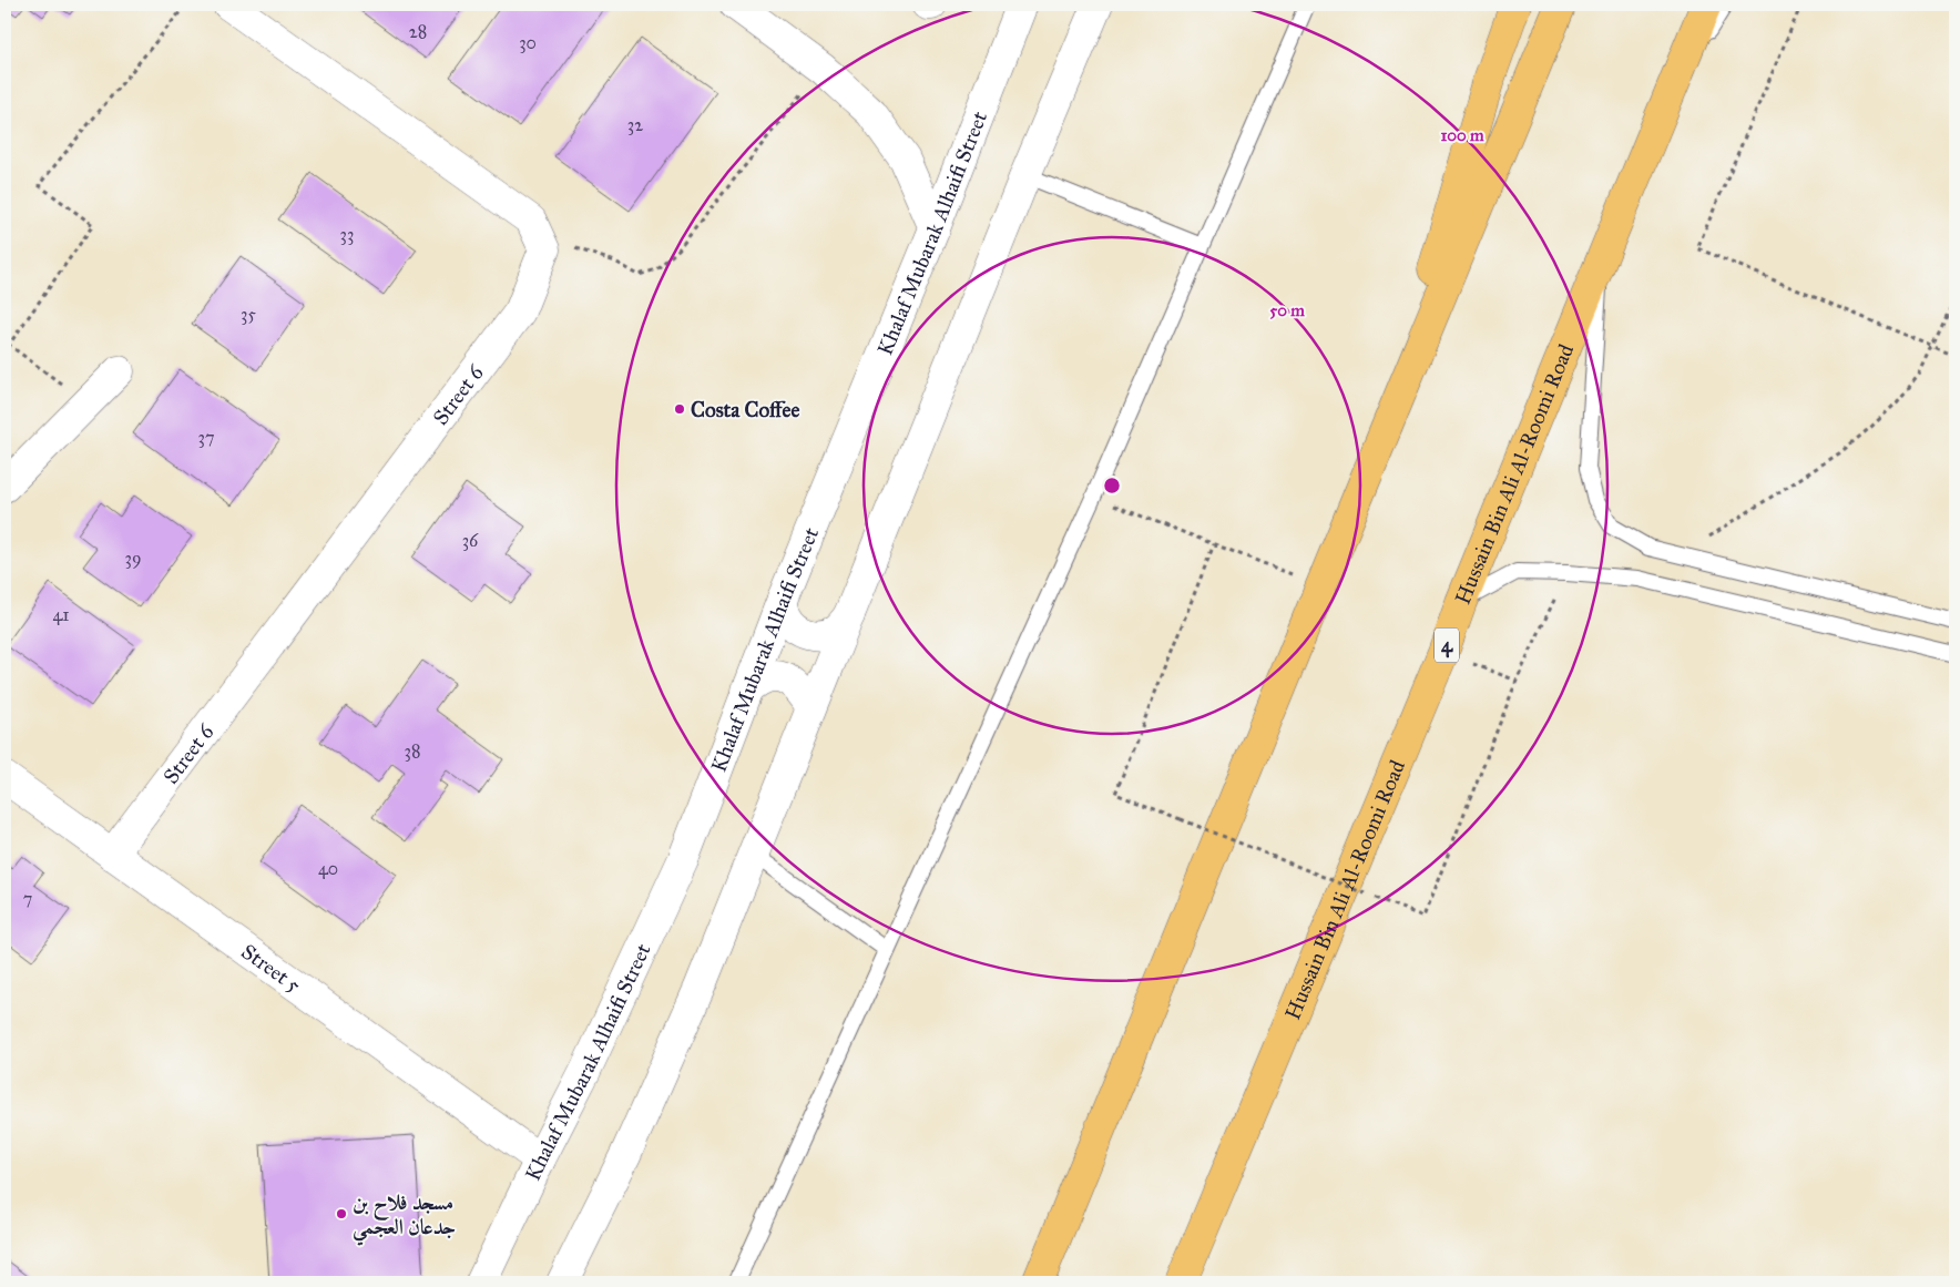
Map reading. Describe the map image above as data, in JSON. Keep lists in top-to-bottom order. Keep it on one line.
{"streets":{"highway":["Hussain Bin Ali Al-Roomi Road","4"],"street":["Khalaf Mubarak Alhaifi Street","Street 6","Street 5"]},"crossings":[["Khalaf Mubarak Alhaifi Street","Street 5"],["Street 6","Street 5"]],"places":["Costa Coffee","مسجد فلاح بن جدعان العجمي"],"house_numbers":["28","30","32","33","35","37","36","39","41","38","40","7"],"rings":["100 m","50 m"]}
